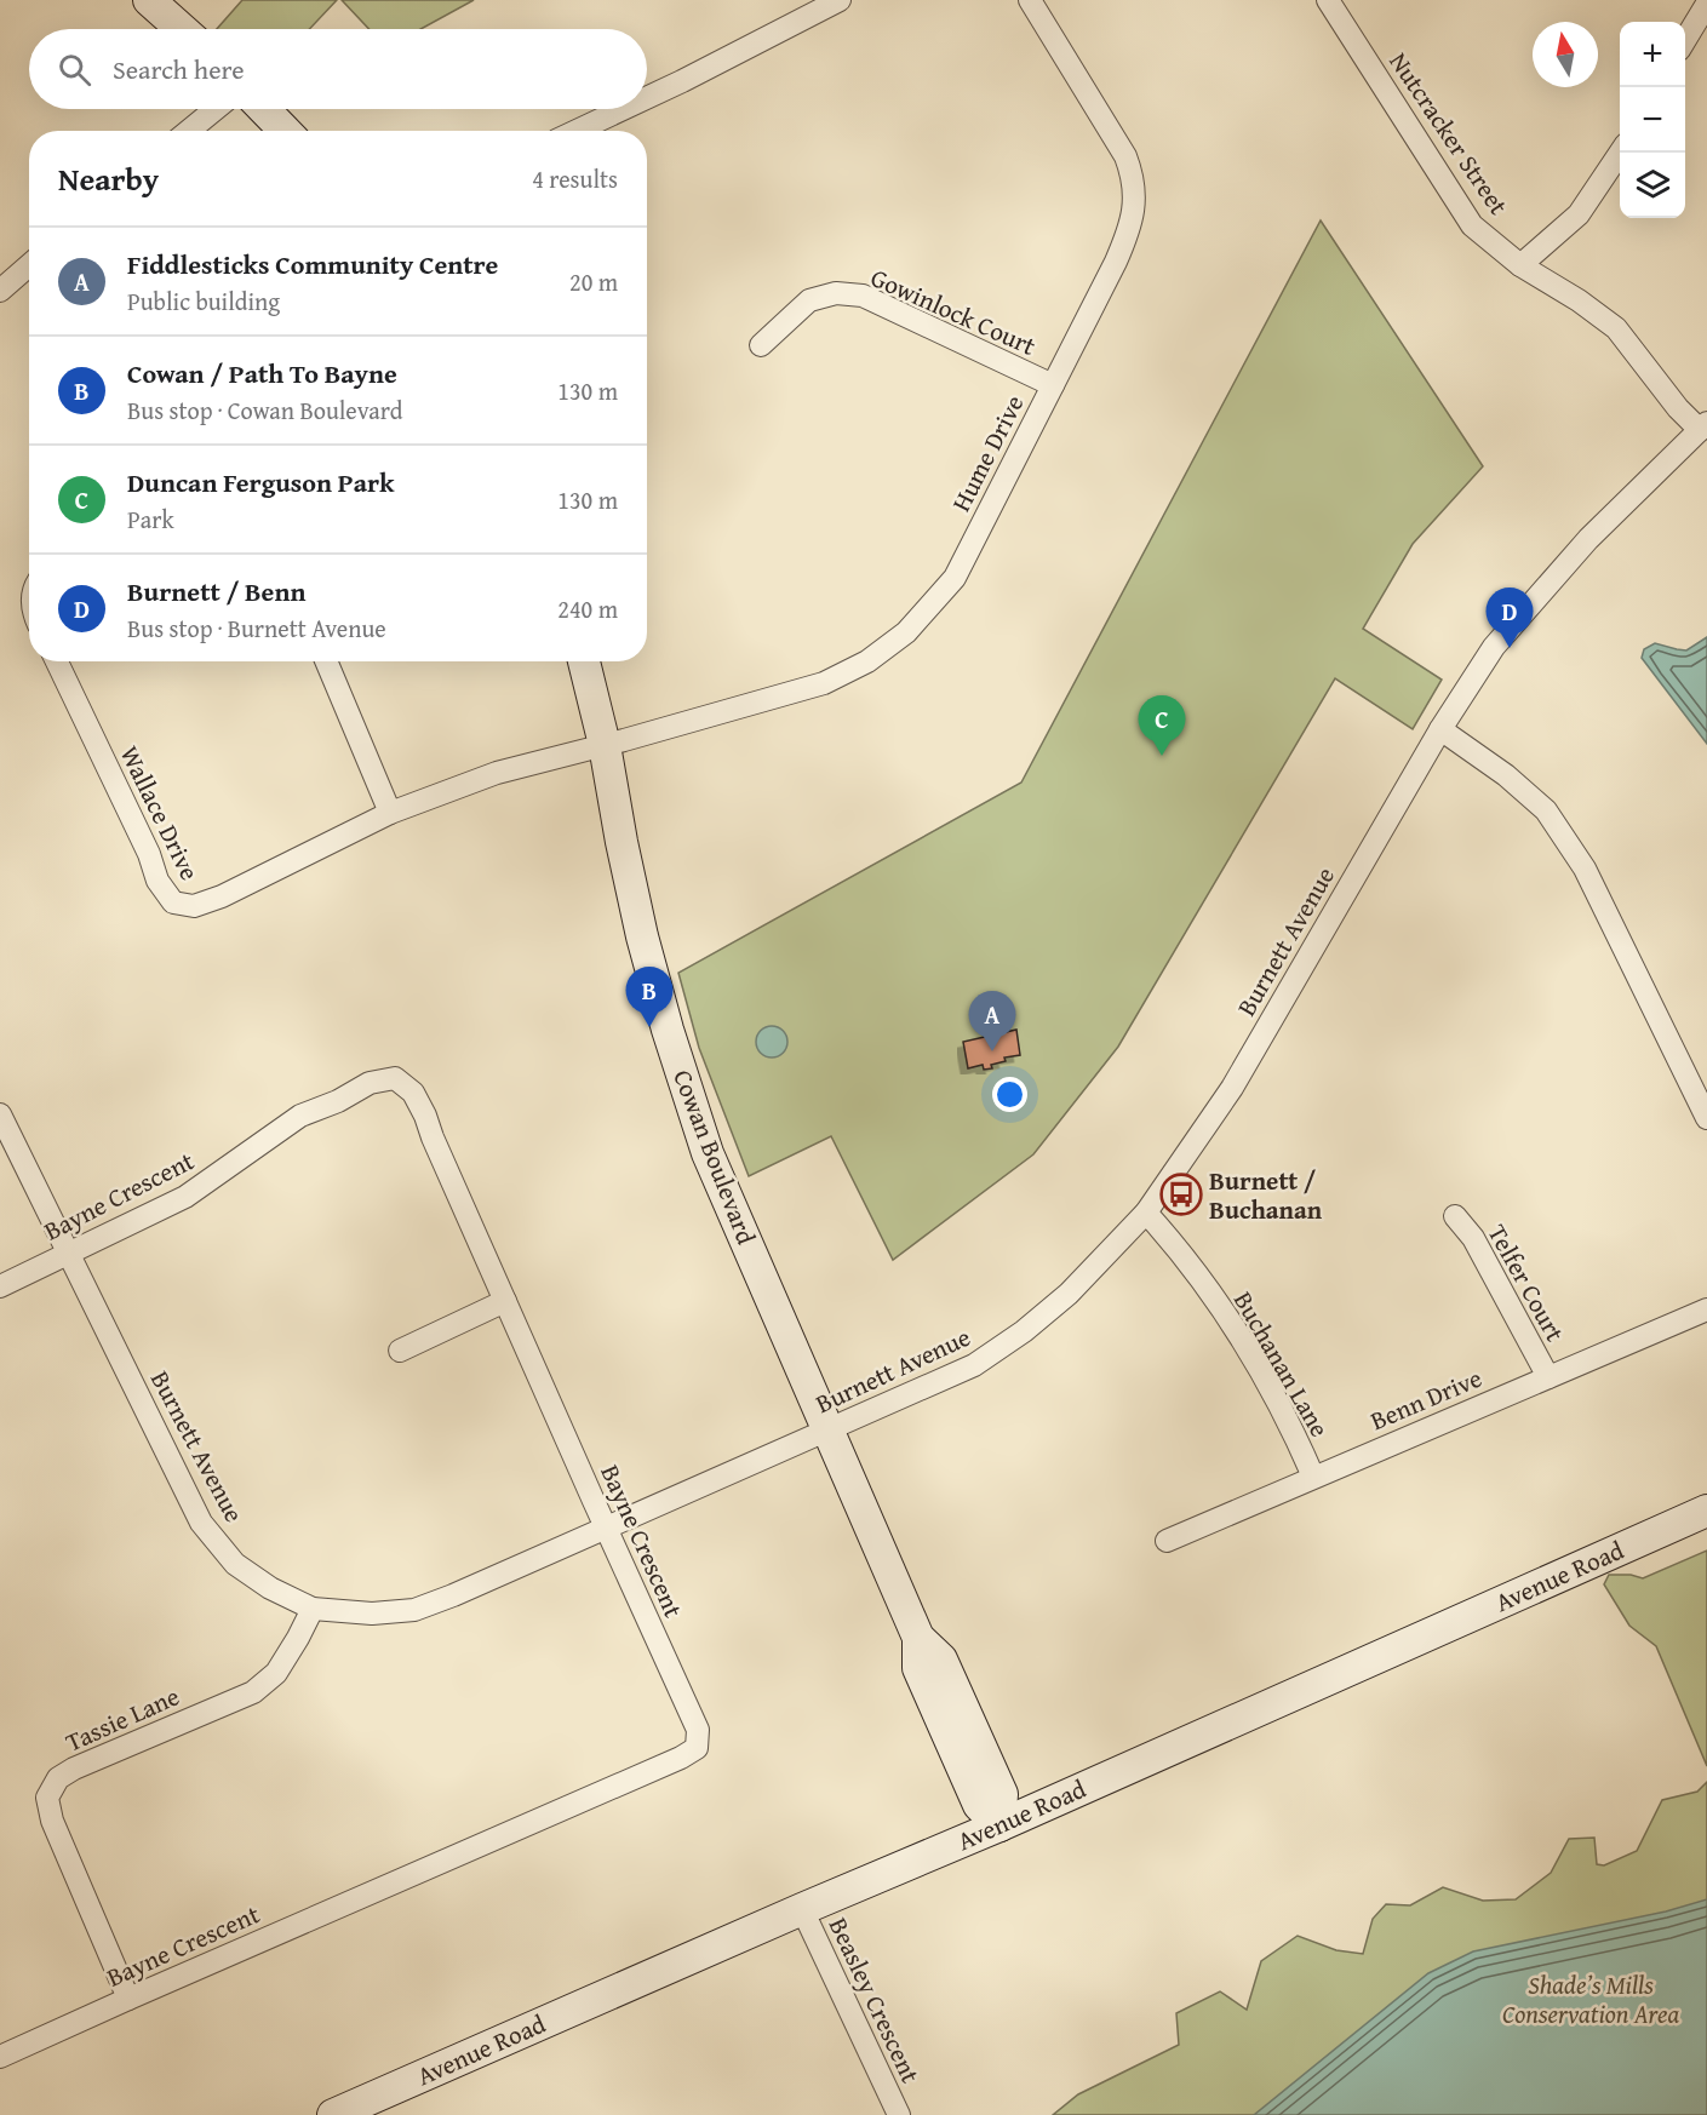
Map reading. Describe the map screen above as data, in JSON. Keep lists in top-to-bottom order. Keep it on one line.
{"streets":{"street":["Nutcracker Street","Gowinlock Court","Hume Drive","Wallace Drive","Burnett Avenue","Cowan Boulevard","Bayne Crescent","Telfer Court","Buchanan Lane","Benn Drive","Avenue Road","Tassie Lane","Beasley Crescent"]},"crossings":[["Nutcracker Street","Burnett Avenue"],["Gowinlock Court","Hume Drive"],["Hume Drive","Wallace Drive"],["Hume Drive","Cowan Boulevard"],["Wallace Drive","Cowan Boulevard"],["Burnett Avenue","Cowan Boulevard"],["Burnett Avenue","Bayne Crescent"],["Burnett Avenue","Buchanan Lane"],["Burnett Avenue","Tassie Lane"],["Cowan Boulevard","Avenue Road"],["Bayne Crescent","Tassie Lane"],["Telfer Court","Benn Drive"],["Buchanan Lane","Benn Drive"],["Avenue Road","Beasley Crescent"]],"parks":["Shade’s Mills Conservation Area"],"places":{"bus stop":["Burnett / Buchanan"]},"north":"top","page":{"map_buttons":["+","−"],"search":"Search here","heading":["Nearby","4 results"],"list":[{"mark":"A","name":"Fiddlesticks Community Centre","note":"Public building","value":"20 m"},{"mark":"B","name":"Cowan / Path To Bayne","note":"Bus stop · Cowan Boulevard","value":"130 m"},{"mark":"C","name":"Duncan Ferguson Park","note":"Park","value":"130 m"},{"mark":"D","name":"Burnett / Benn","note":"Bus stop · Burnett Avenue","value":"240 m"}],"pins":["D","C","B","A"]}}
